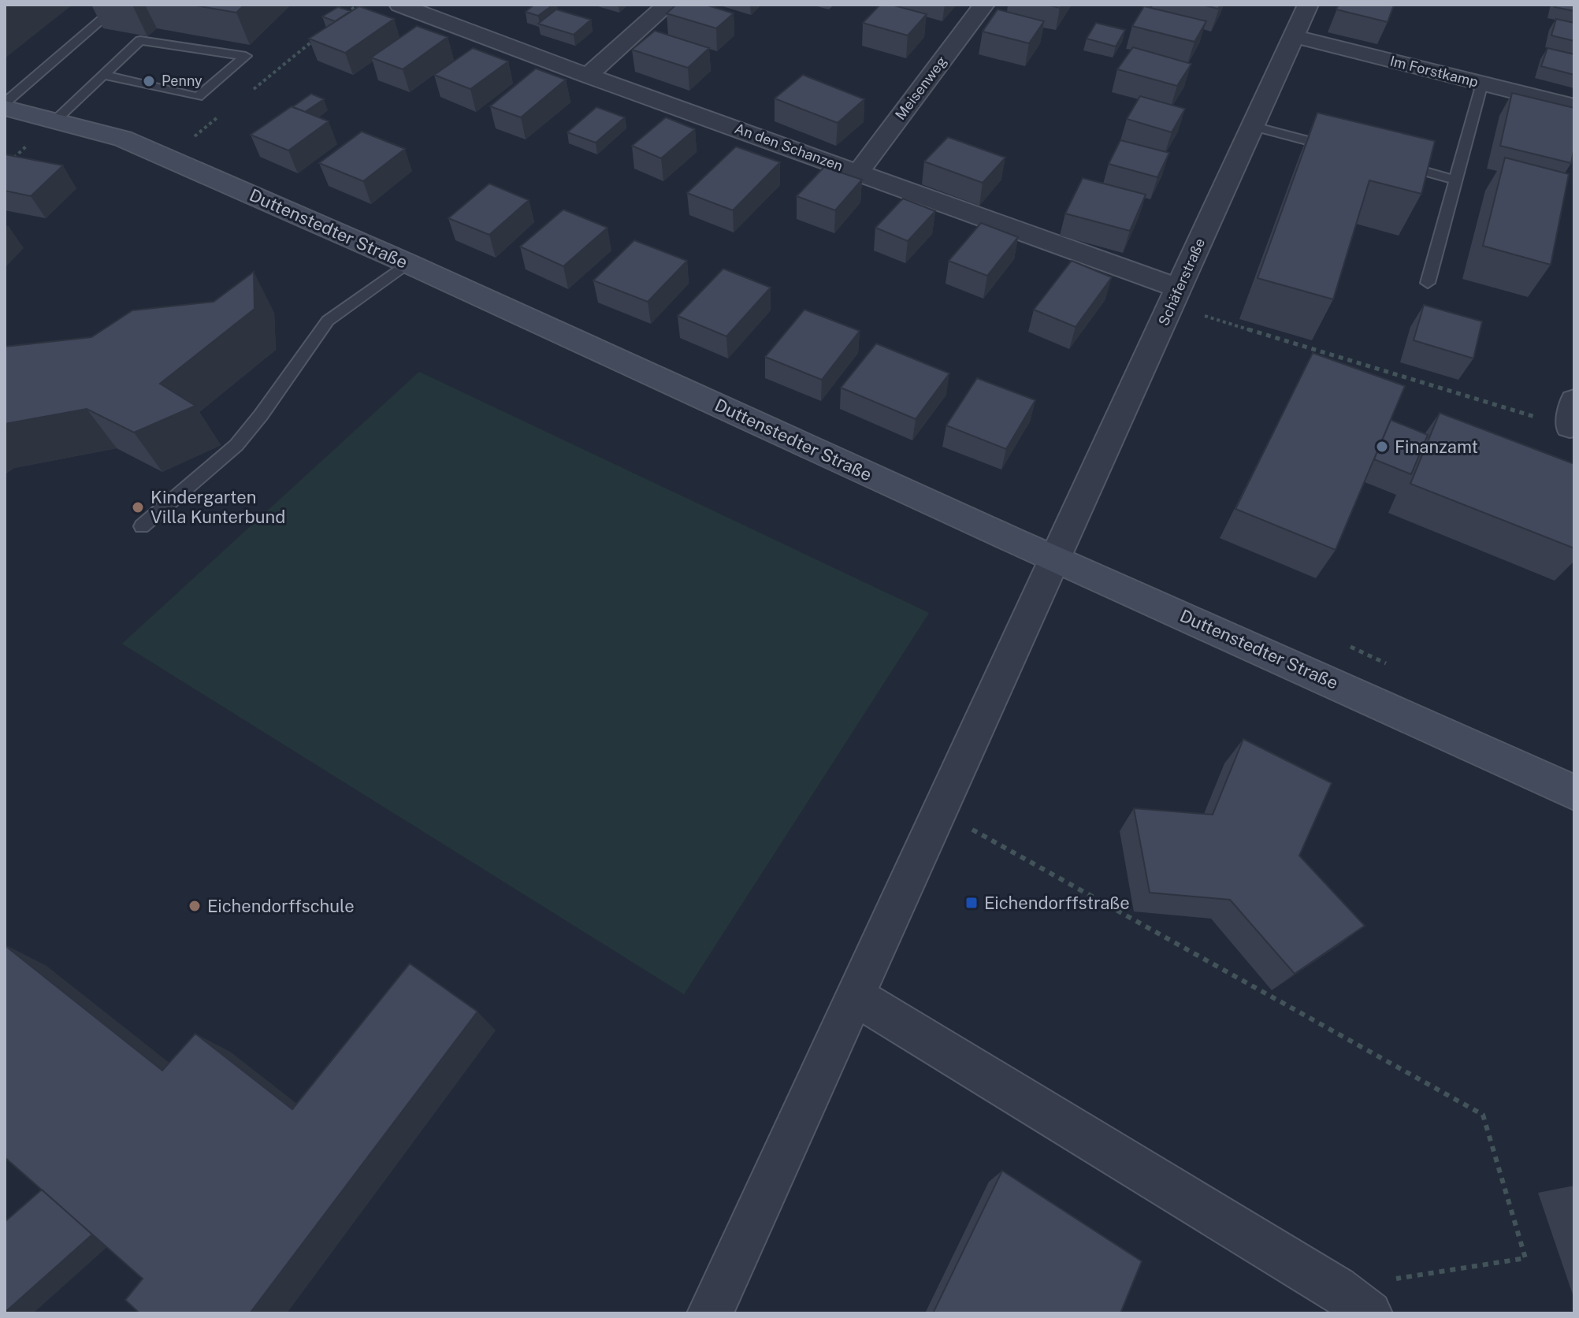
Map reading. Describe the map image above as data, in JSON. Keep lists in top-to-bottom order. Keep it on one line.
{"streets":{"street":["Im Forstkamp","Meisenweg","An den Schanzen","Duttenstedter Straße","Schäferstraße"]},"crossings":[["Im Forstkamp","Schäferstraße"],["Meisenweg","An den Schanzen"],["An den Schanzen","Schäferstraße"],["Duttenstedter Straße","Schäferstraße"]],"places":{"other":["Penny","Finanzamt","Kindergarten Villa Kunterbund","Eichendorffschule"],"transit":["Eichendorffstraße"]}}
